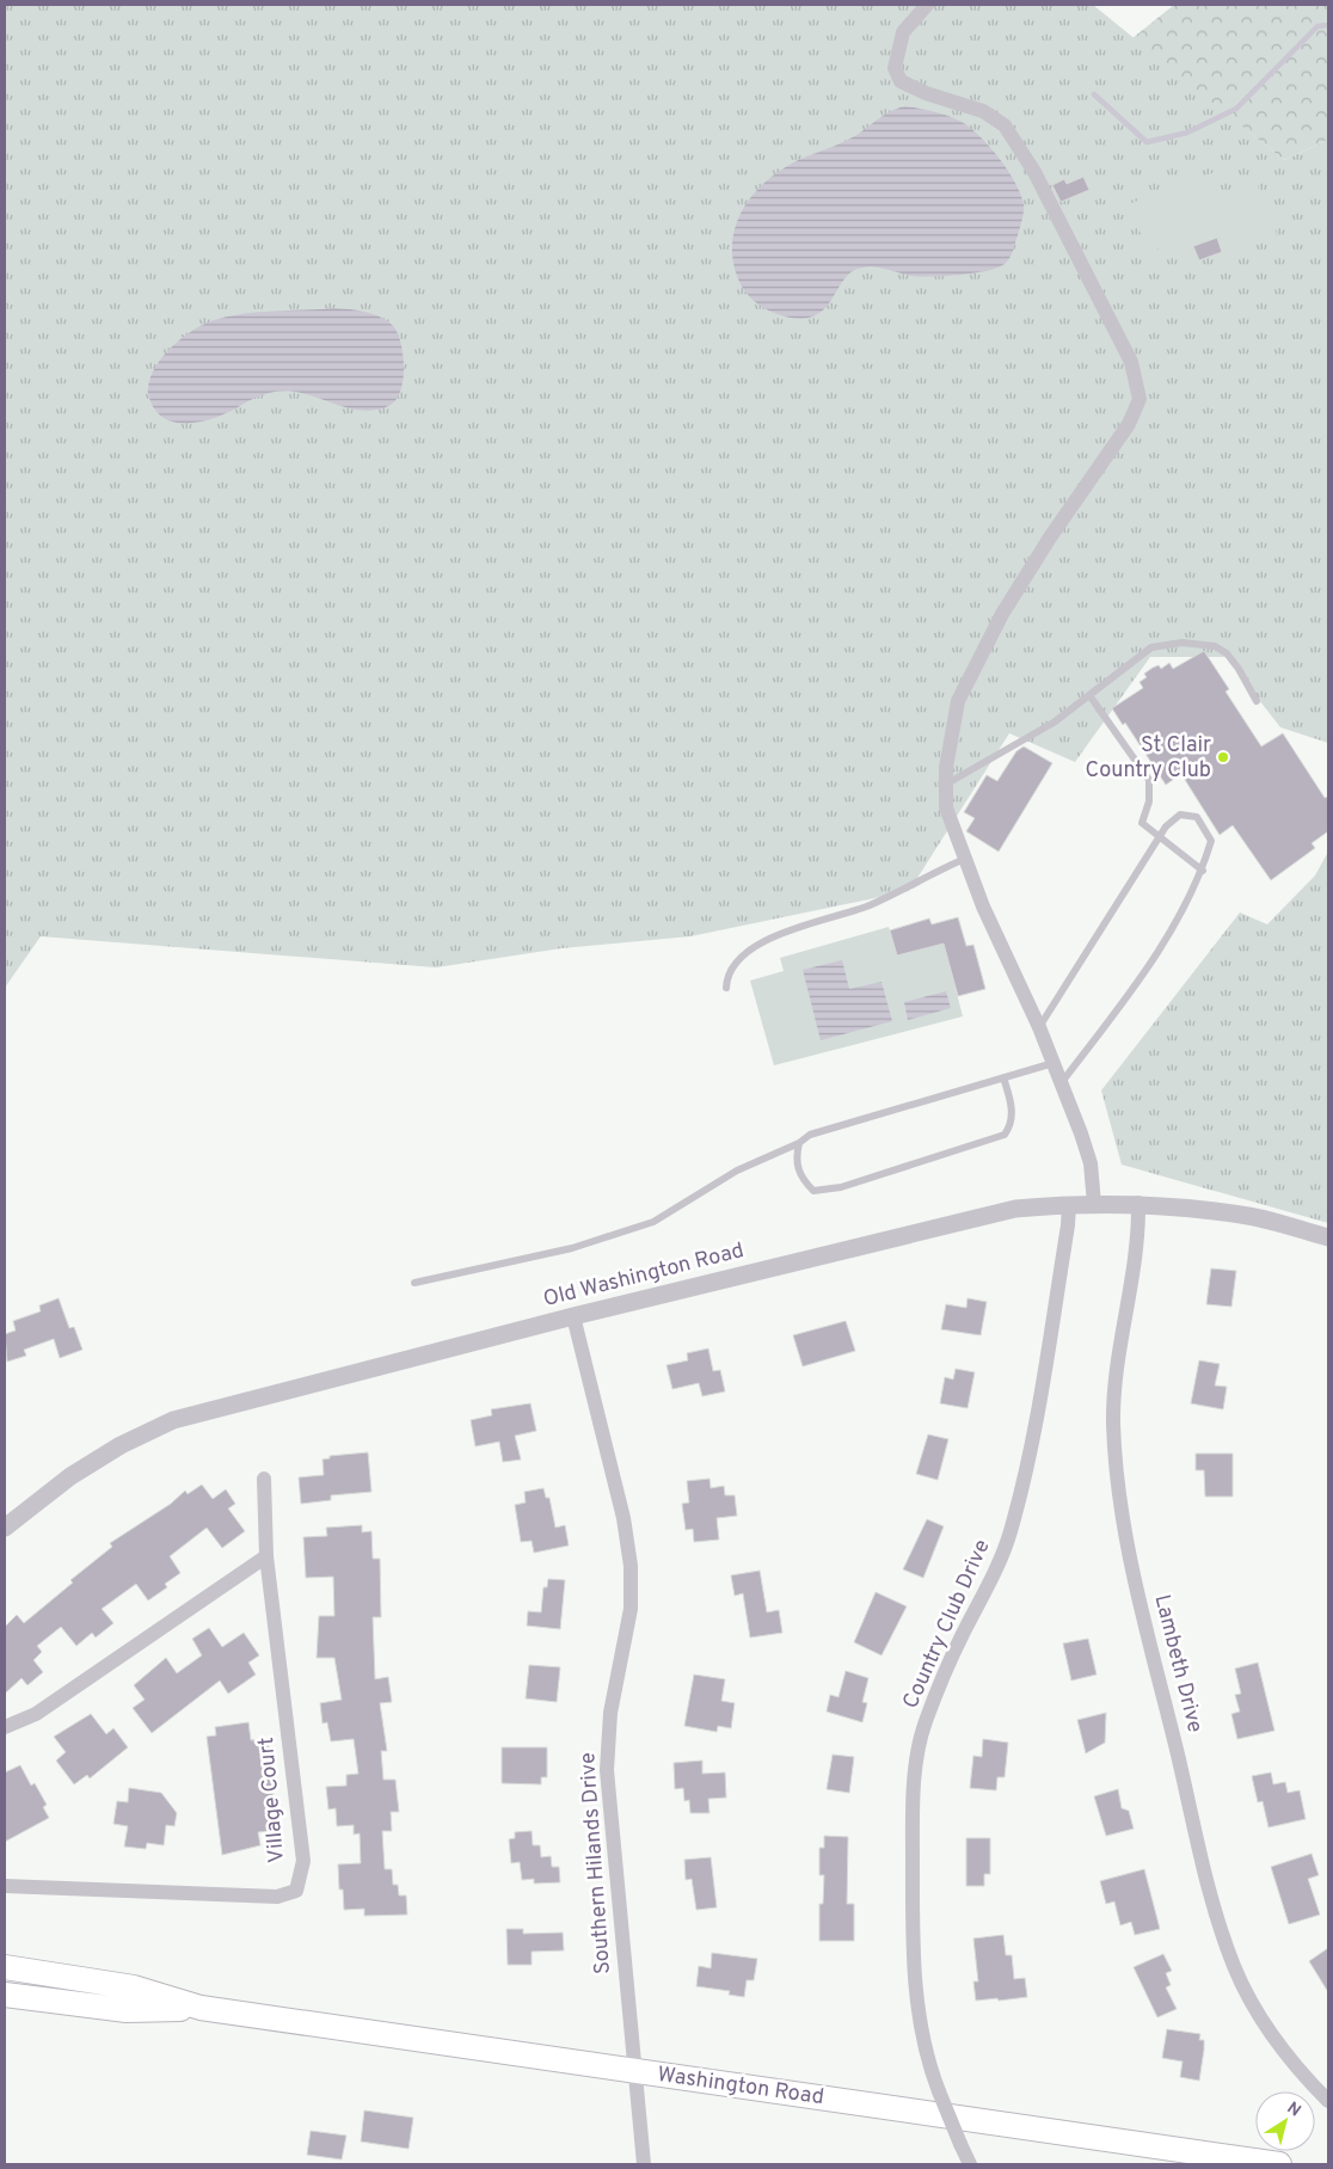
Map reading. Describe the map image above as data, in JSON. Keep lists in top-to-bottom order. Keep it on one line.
{"streets":{"main road":["Washington Road"],"street":["Old Washington Road","Country Club Drive","Lambeth Drive","Village Court","Southern Hilands Drive"]},"crossings":[["Old Washington Road","Country Club Drive"],["Old Washington Road","Lambeth Drive"],["Old Washington Road","Southern Hilands Drive"],["Southern Hilands Drive","Washington Road"]],"places":["St Clair Country Club"],"north":"top right"}
